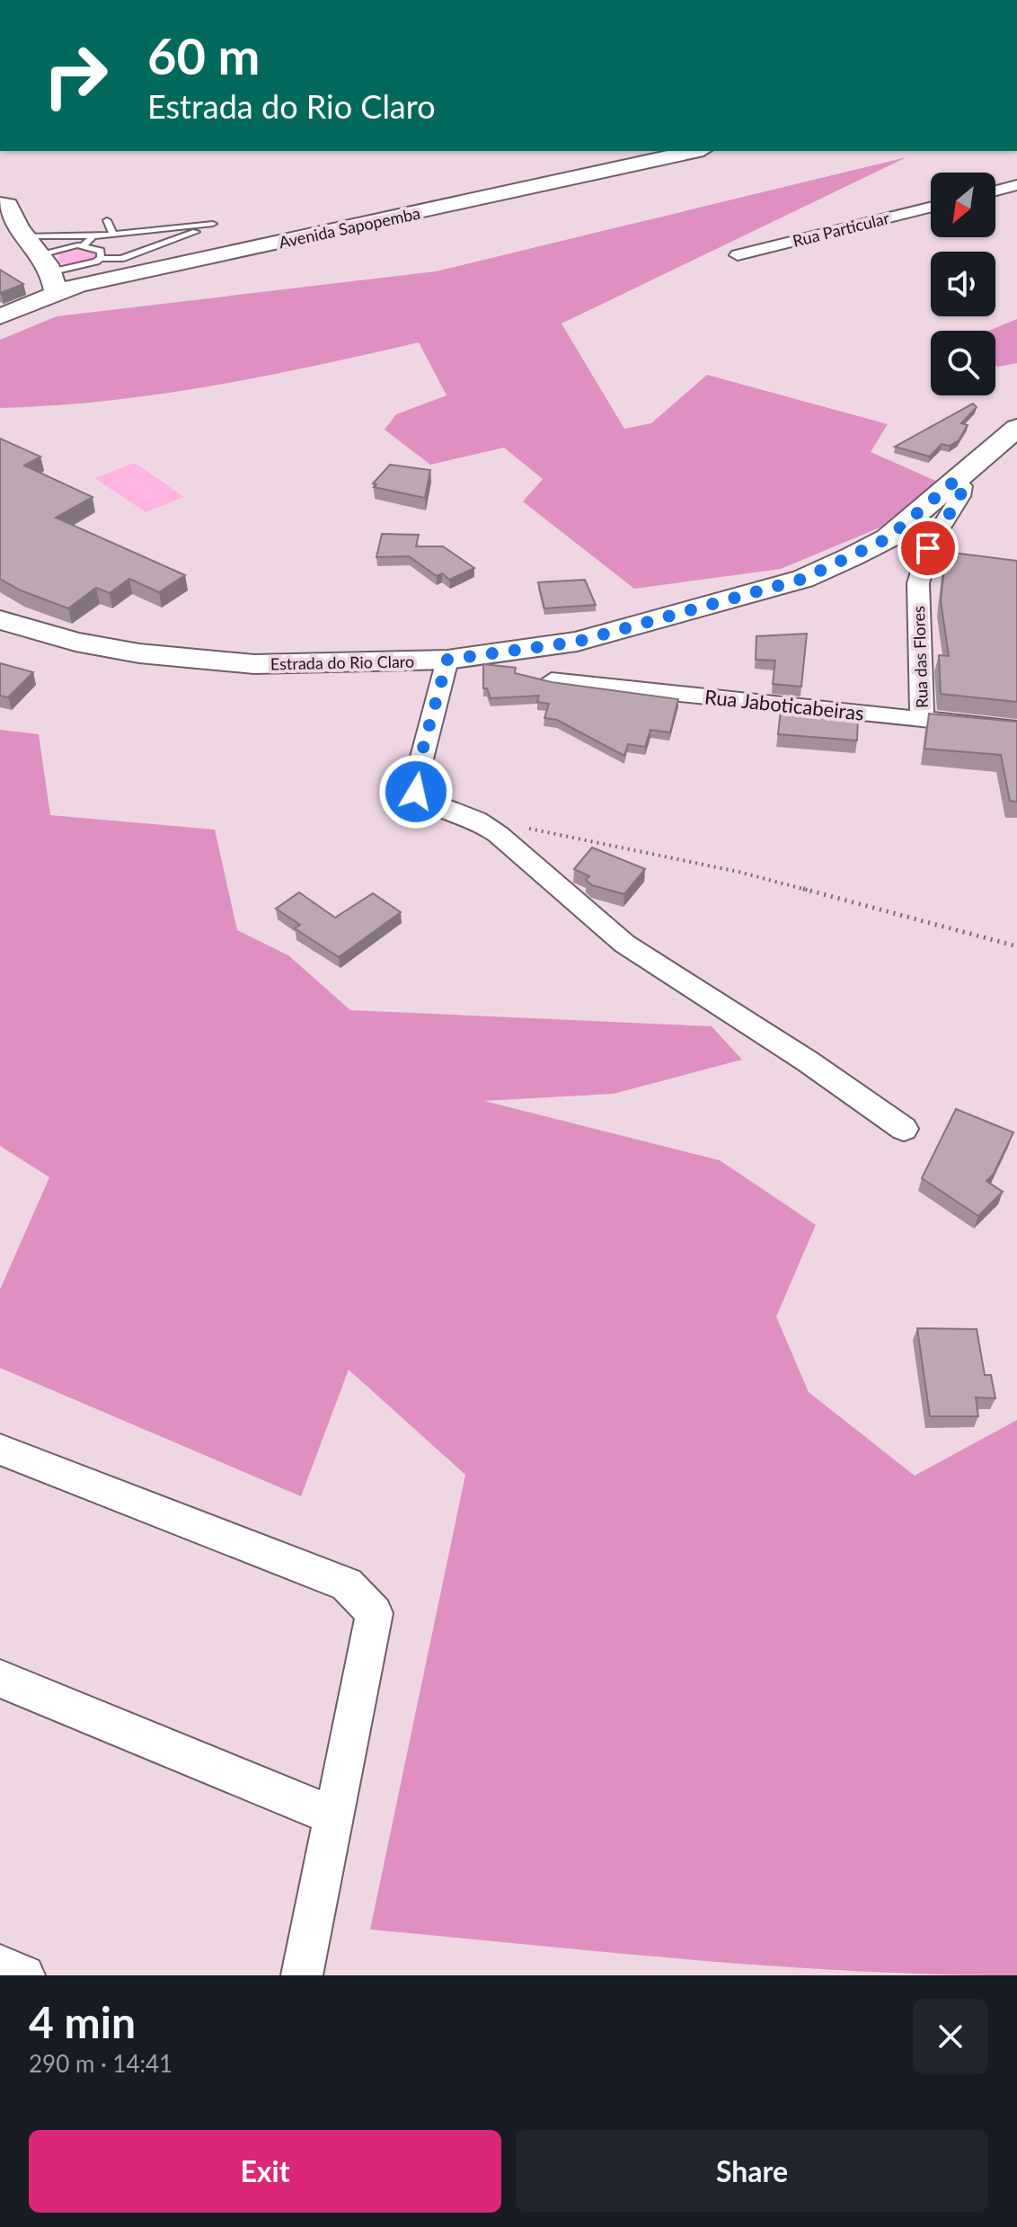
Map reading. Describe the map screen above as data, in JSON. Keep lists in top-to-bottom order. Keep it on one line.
{"streets":{"main road":["Avenida Sapopemba","Estrada do Rio Claro"],"street":["Rua Particular","Rua das Flores","Rua Jaboticabeiras"]},"crossings":[["Rua das Flores","Estrada do Rio Claro"],["Rua das Flores","Rua Jaboticabeiras"]],"north":"bottom left","page":{"turn":["60 m","Estrada do Rio Claro"],"heading":["4 min","290 m · 14:41"],"buttons":["Exit","Share"]}}
